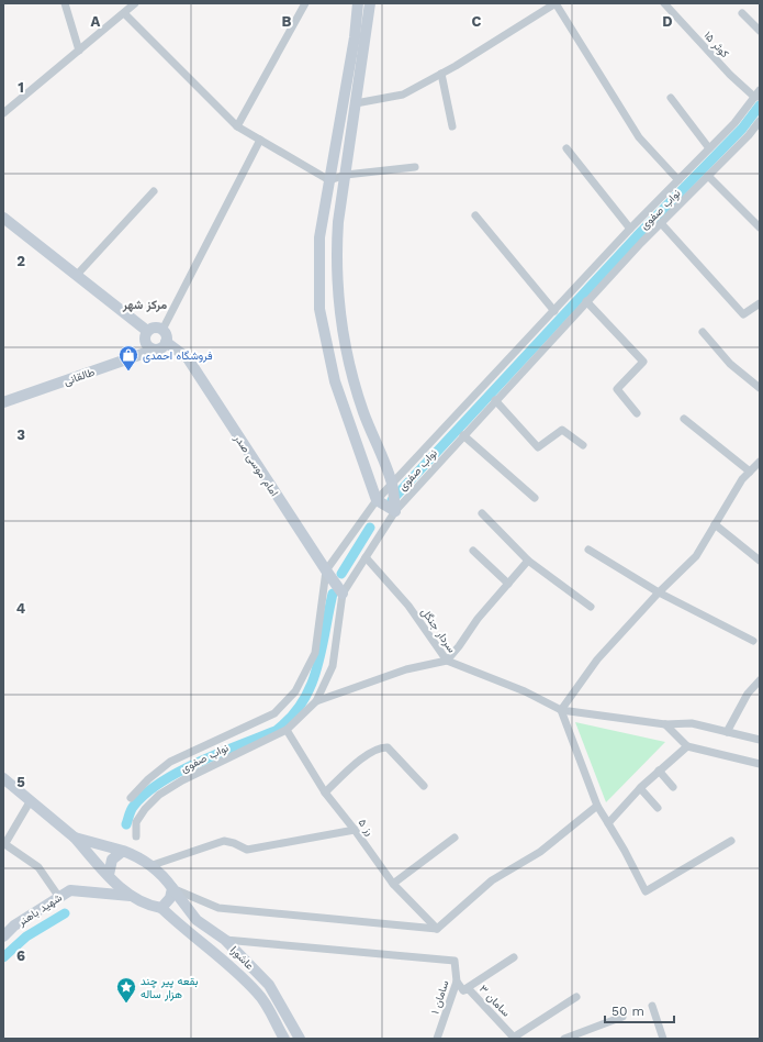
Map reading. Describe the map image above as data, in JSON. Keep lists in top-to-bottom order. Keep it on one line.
{"streets":{"street":["کوثر ۱۵","نواب صفوی","طالقانی","امام موسی صدر","سردار جنگل","رز ۵","شهید باهنر","عاشورا","سامان ۱","سامان ۳"]},"crossings":[["کوثر ۱۵","نواب صفوی"],["نواب صفوی","امام موسی صدر"],["نواب صفوی","سردار جنگل"],["نواب صفوی","رز ۵"],["طالقانی","امام موسی صدر"],["عاشورا","سامان ۱"],["سامان ۱","سامان ۳"]],"districts":["مرکز شهر"],"places":{"shop":["فروشگاه احمدی"],"place":["بقعه پیر چند هزار ساله"]},"scale_bar":"50 m","grid":{"columns":["A","B","C","D"],"rows":["1","2","3","4","5","6"]}}
